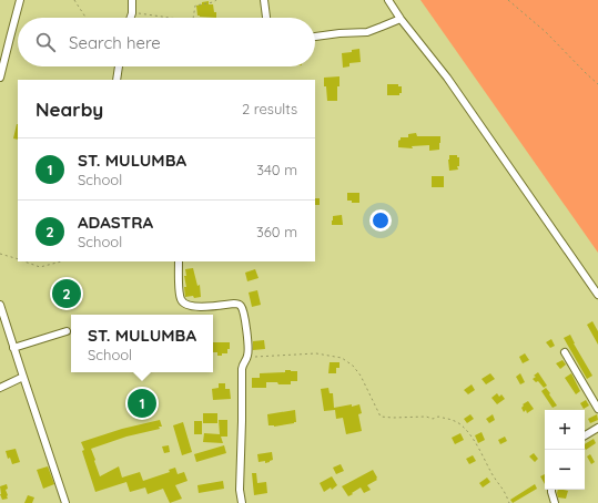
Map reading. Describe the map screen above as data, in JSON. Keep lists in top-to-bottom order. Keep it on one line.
{"page":{"search":"Search here","heading":["Nearby","2 results"],"list":[{"mark":"1","name":"ST. MULUMBA","note":"School","value":"340 m"},{"mark":"2","name":"ADASTRA","note":"School","value":"360 m"}],"pins":["2","1"],"popup":["ST. MULUMBA","School"],"map_buttons":["+","−"]}}
